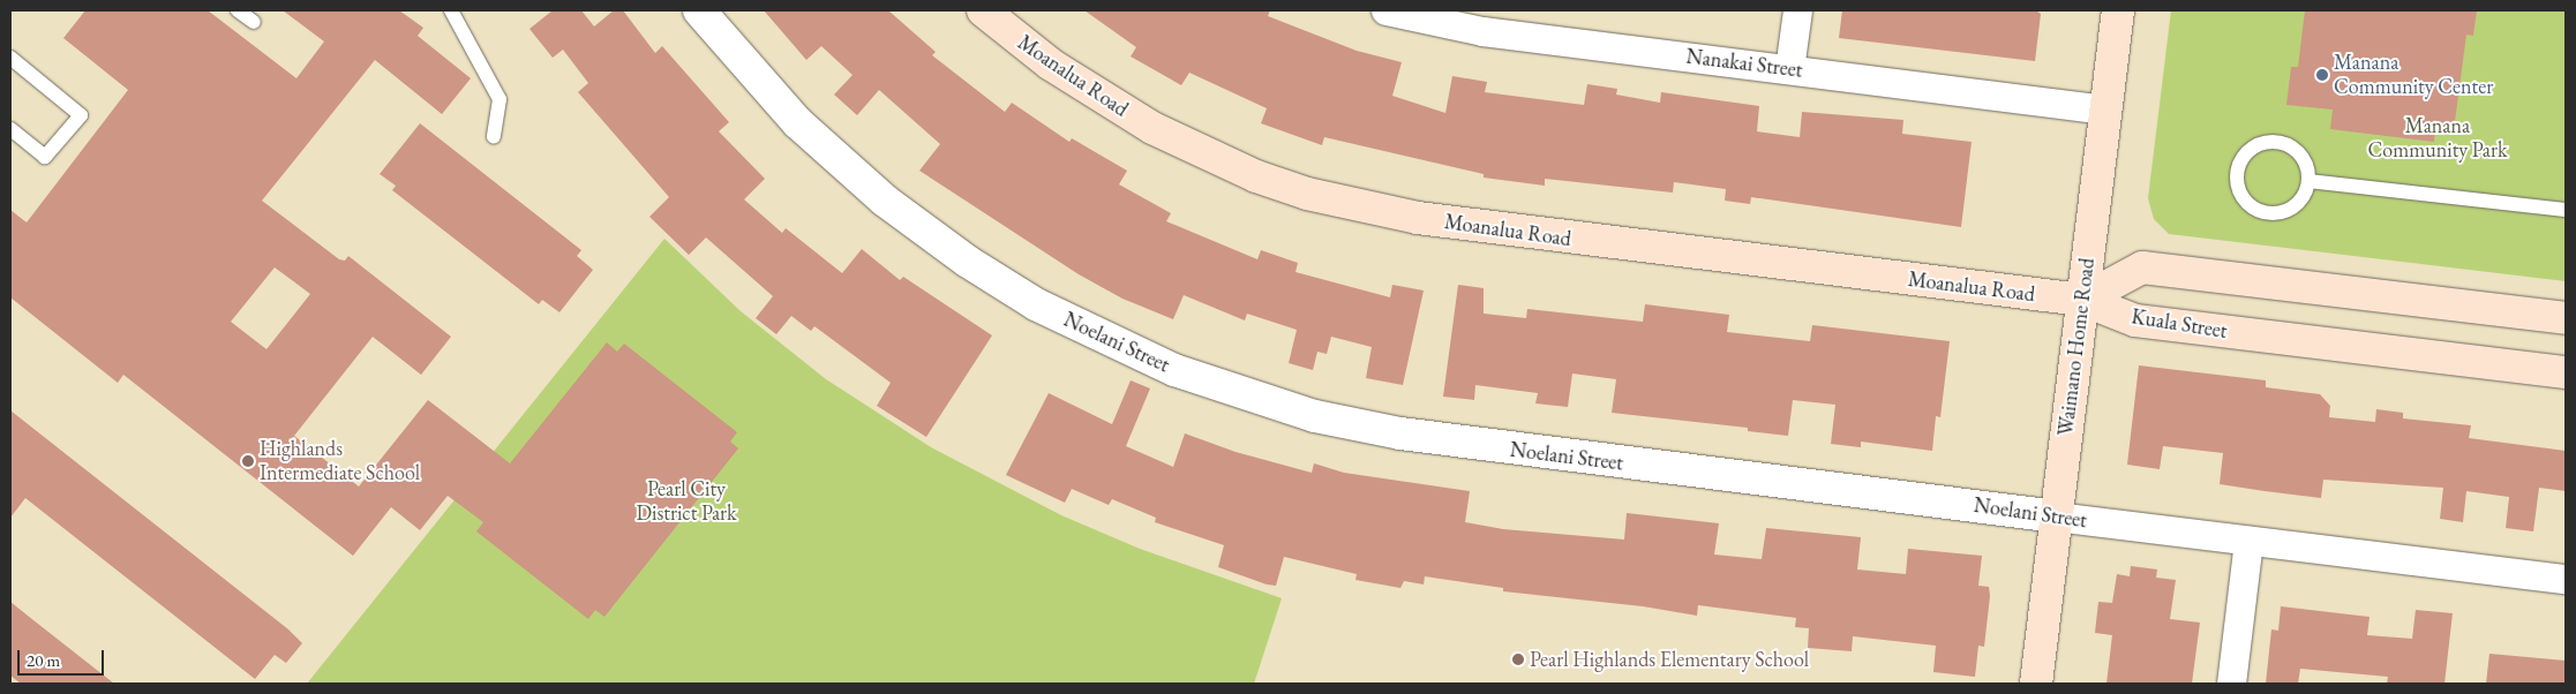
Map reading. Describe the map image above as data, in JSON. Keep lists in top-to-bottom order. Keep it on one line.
{"streets":{"main road":["Moanalua Road","Kuala Street","Waimano Home Road"],"street":["Nanakai Street","Noelani Street"]},"crossings":[["Nanakai Street","Waimano Home Road"],["Moanalua Road","Kuala Street"],["Moanalua Road","Waimano Home Road"],["Kuala Street","Waimano Home Road"],["Noelani Street","Waimano Home Road"]],"parks":["Manana Community Park","Pearl City District Park"],"places":["Manana Community Center","Highlands Intermediate School","Pearl Highlands Elementary School"],"scale_bar":"20 m"}
